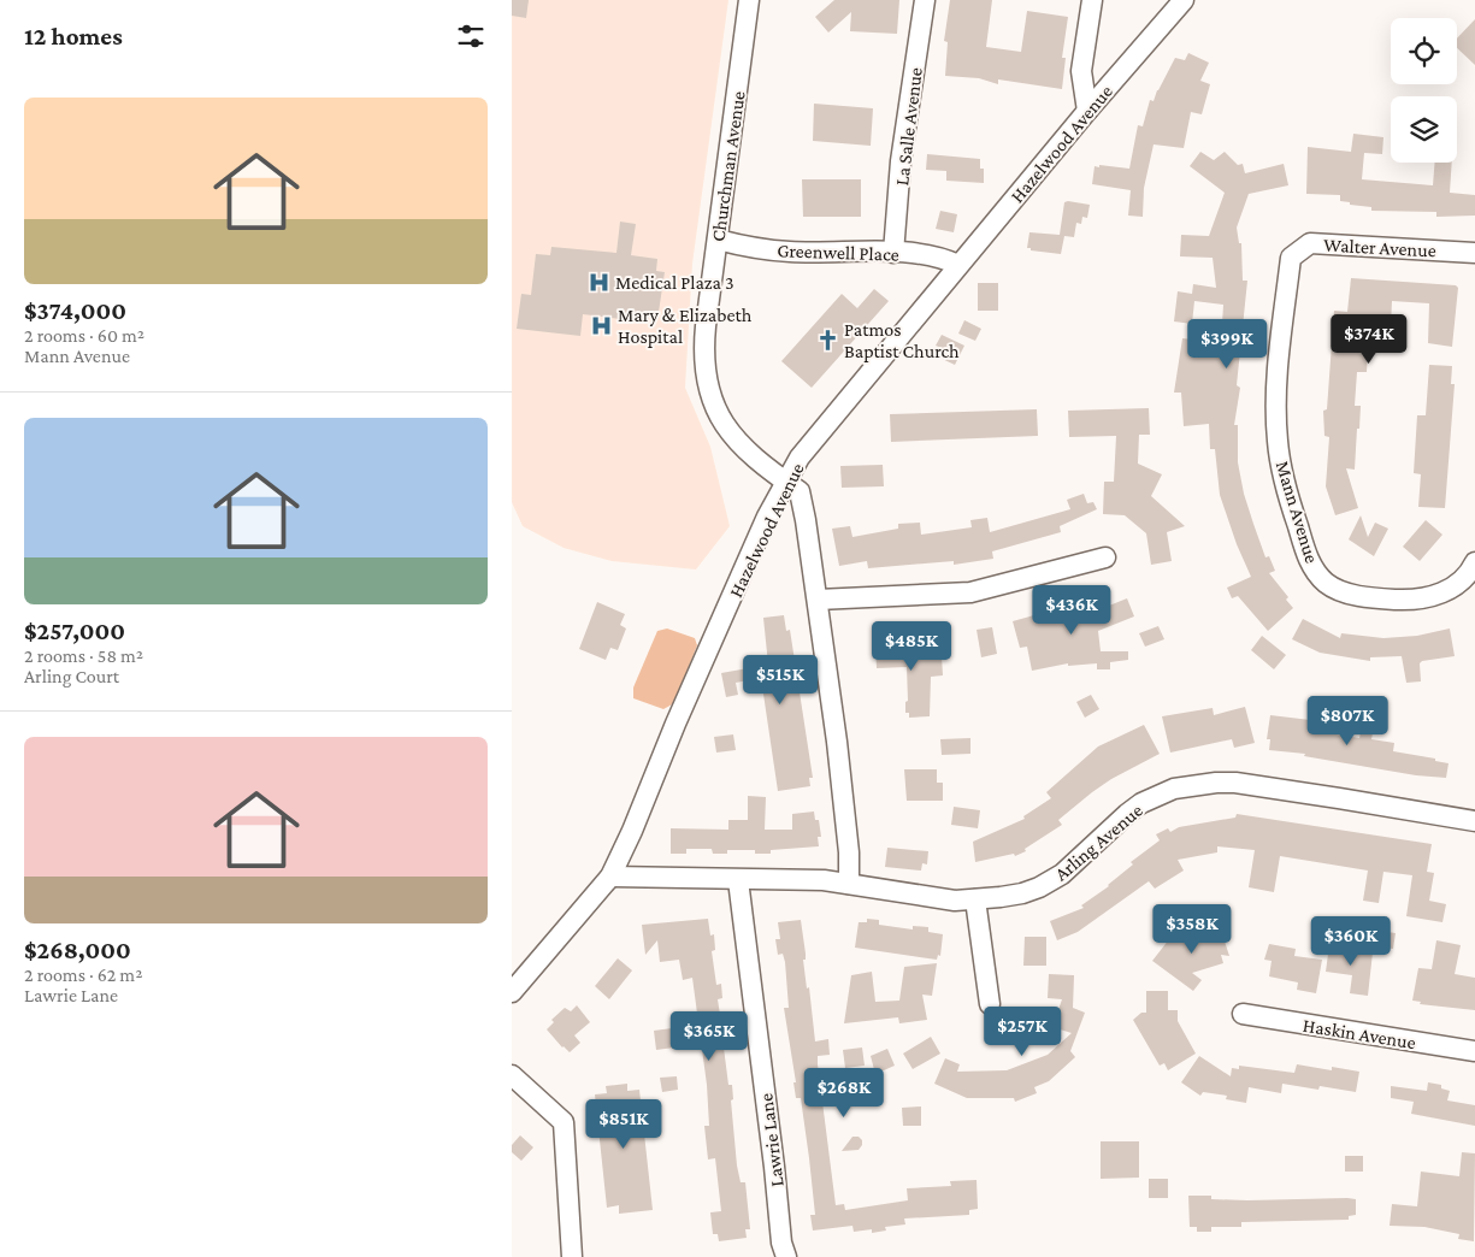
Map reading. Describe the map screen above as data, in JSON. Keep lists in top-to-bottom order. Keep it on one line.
{"streets":{"street":["La Salle Avenue","Hazelwood Avenue","Churchman Avenue","Walter Avenue","Greenwell Place","Mann Avenue","Arling Avenue","Haskin Avenue","Lawrie Lane"]},"crossings":[["La Salle Avenue","Greenwell Place"],["Hazelwood Avenue","Churchman Avenue"],["Hazelwood Avenue","Greenwell Place"],["Hazelwood Avenue","Arling Avenue"],["Churchman Avenue","Greenwell Place"],["Churchman Avenue","Arling Avenue"],["Walter Avenue","Mann Avenue"],["Arling Avenue","Lawrie Lane"]],"places":{"hospital":["Medical Plaza 3","Mary & Elizabeth Hospital"],"church":["Patmos Baptist Church"]},"page":{"heading":"12 homes","list":[{"name":"$374,000","note":"2 rooms · 60 m² · Mann Avenue"},{"name":"$257,000","note":"2 rooms · 58 m² · Arling Court"},{"name":"$268,000","note":"2 rooms · 62 m² · Lawrie Lane"}],"price":["$374K","$399K","$436K","$485K","$515K","$807K","$358K","$360K","$257K","$365K","$268K","$851K"]}}
